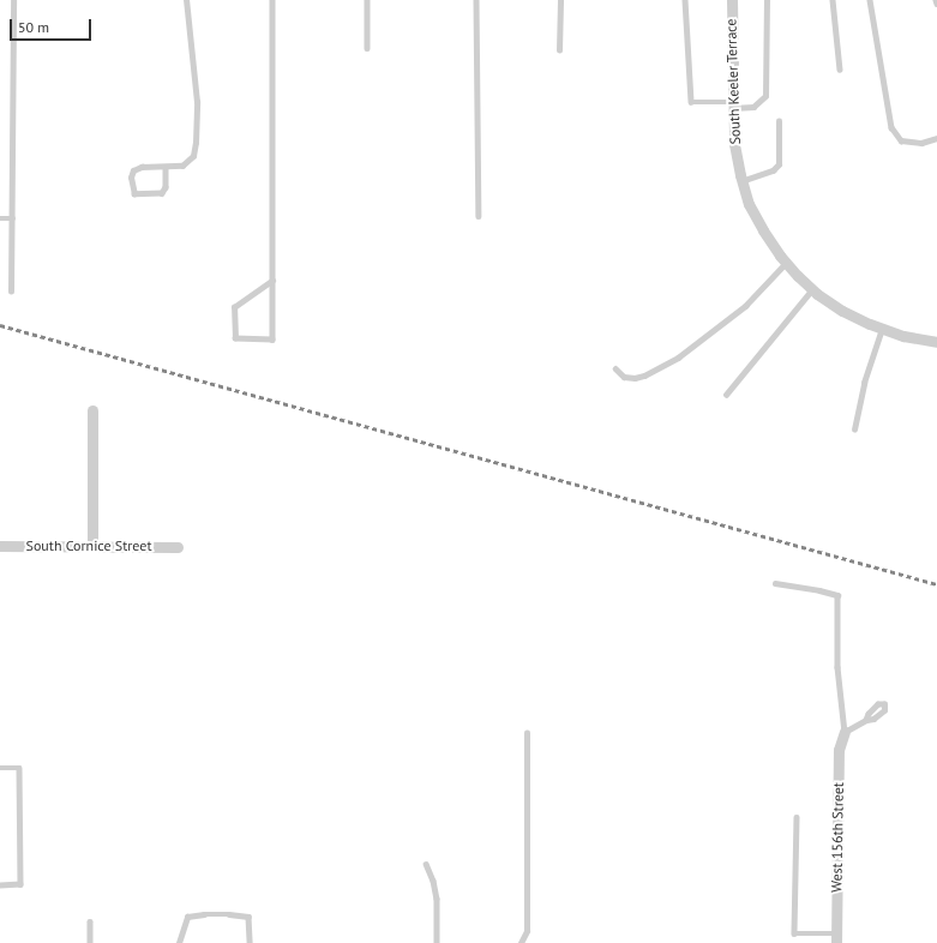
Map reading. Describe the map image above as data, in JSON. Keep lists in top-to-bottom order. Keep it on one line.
{"streets":{"street":["South Keeler Terrace","South Cornice Street","West 156th Street"]},"scale_bar":"50 m"}
